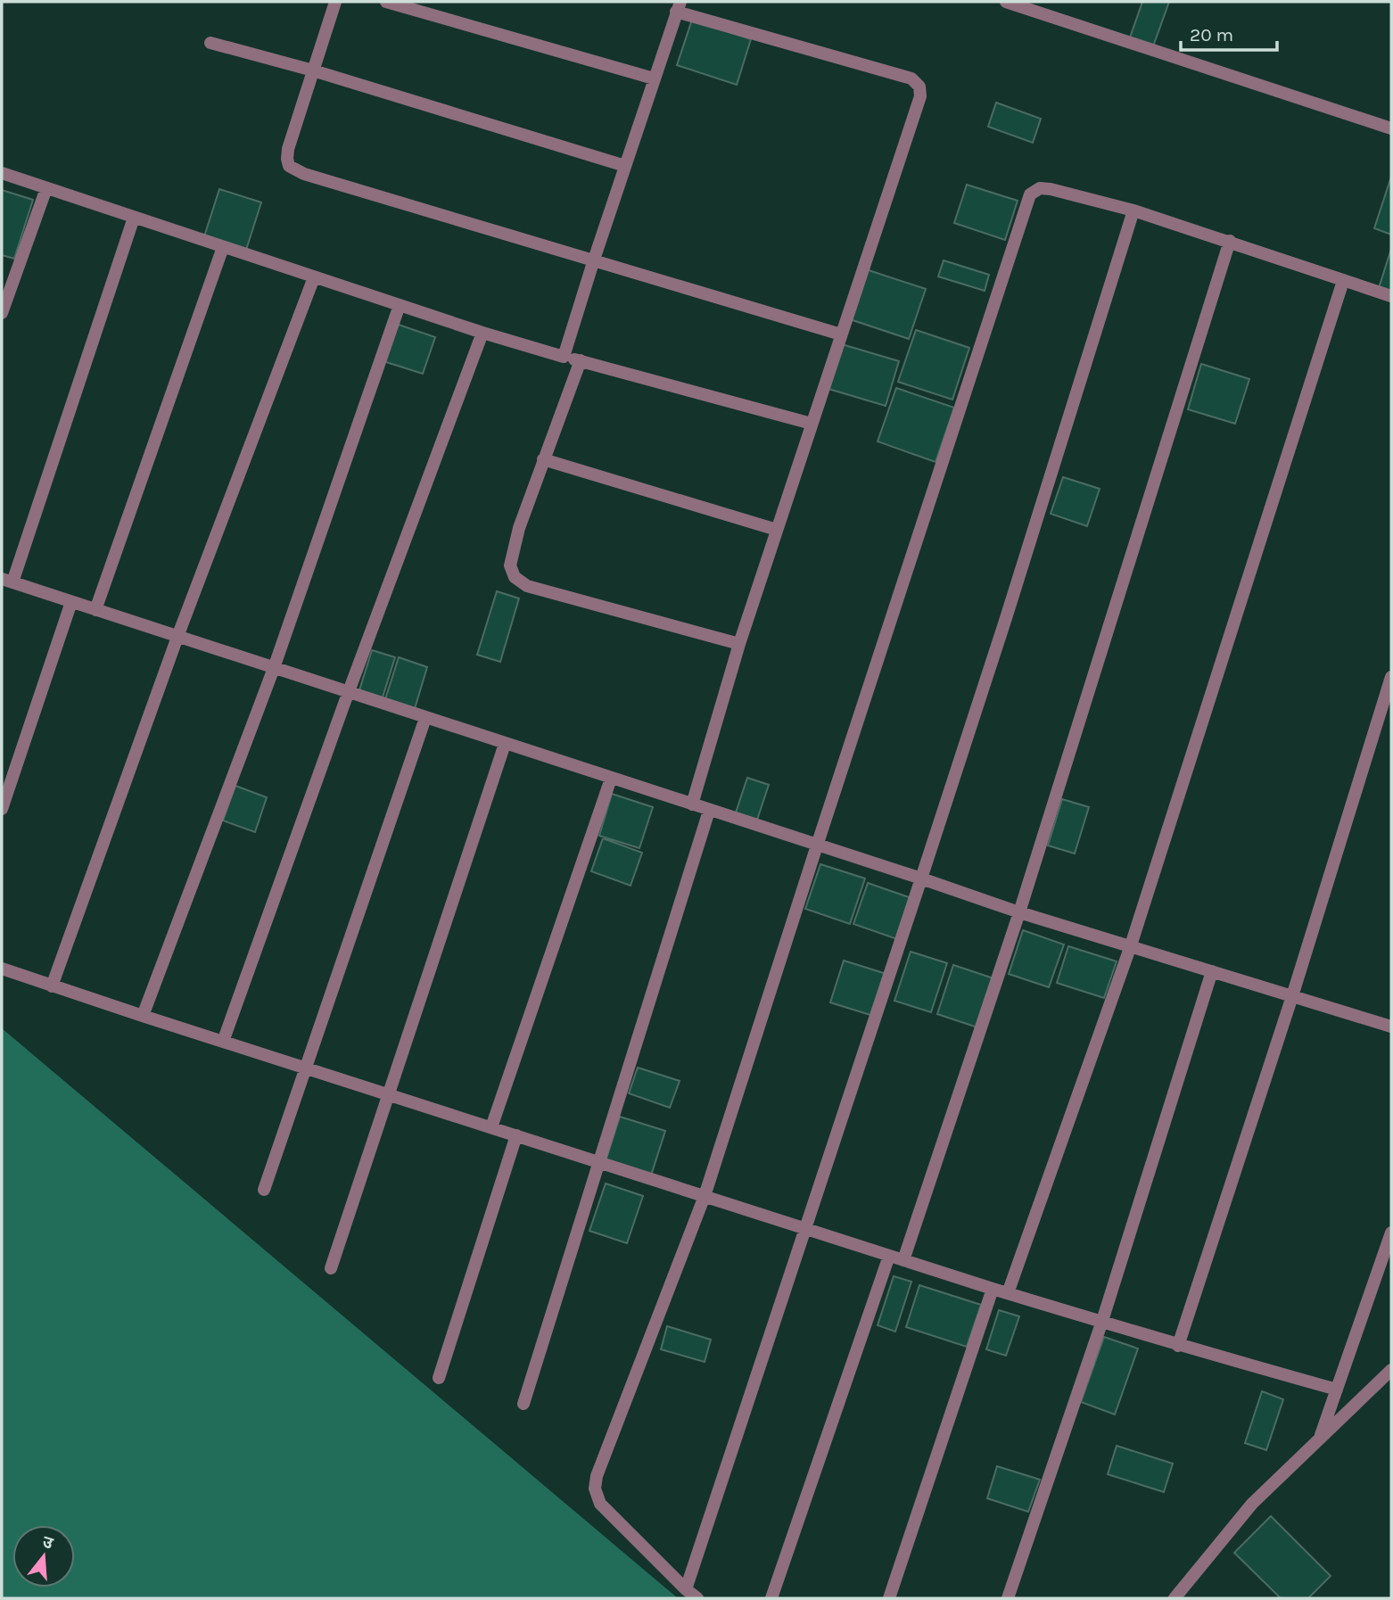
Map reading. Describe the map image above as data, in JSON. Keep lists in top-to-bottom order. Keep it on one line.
{"scale_bar":"20 m","north":"top"}
